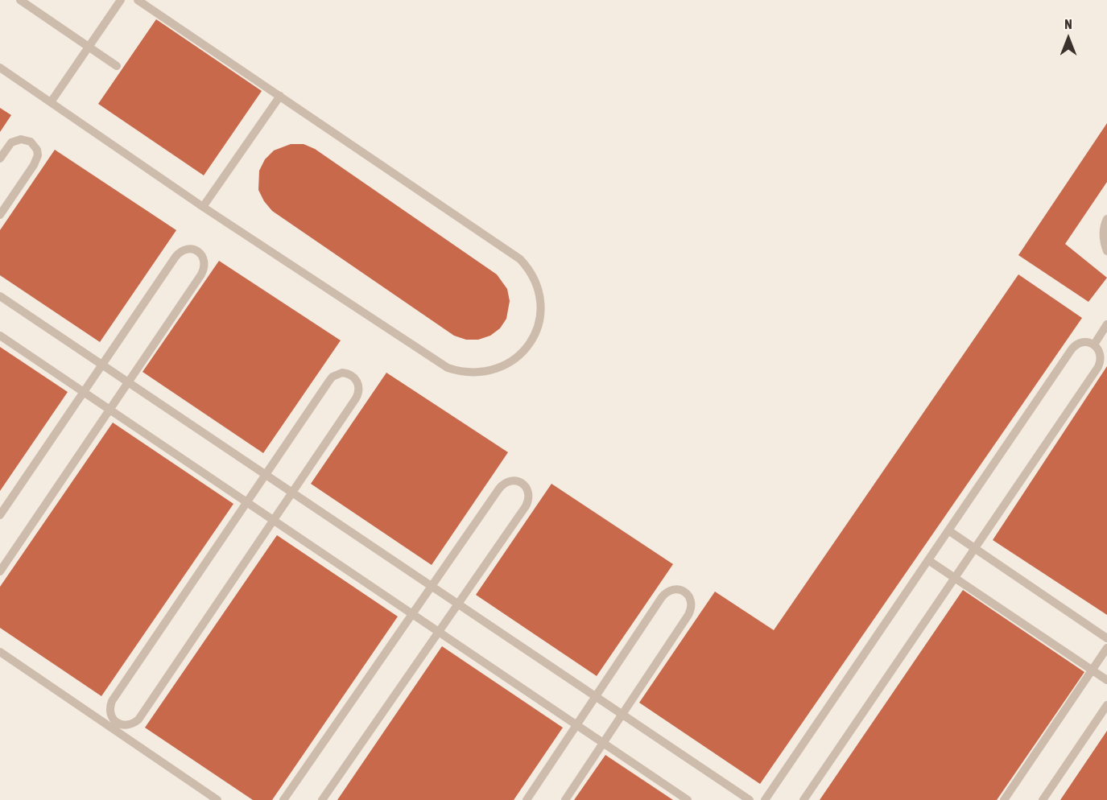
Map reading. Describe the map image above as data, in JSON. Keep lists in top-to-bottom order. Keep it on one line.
{"north":"top"}
